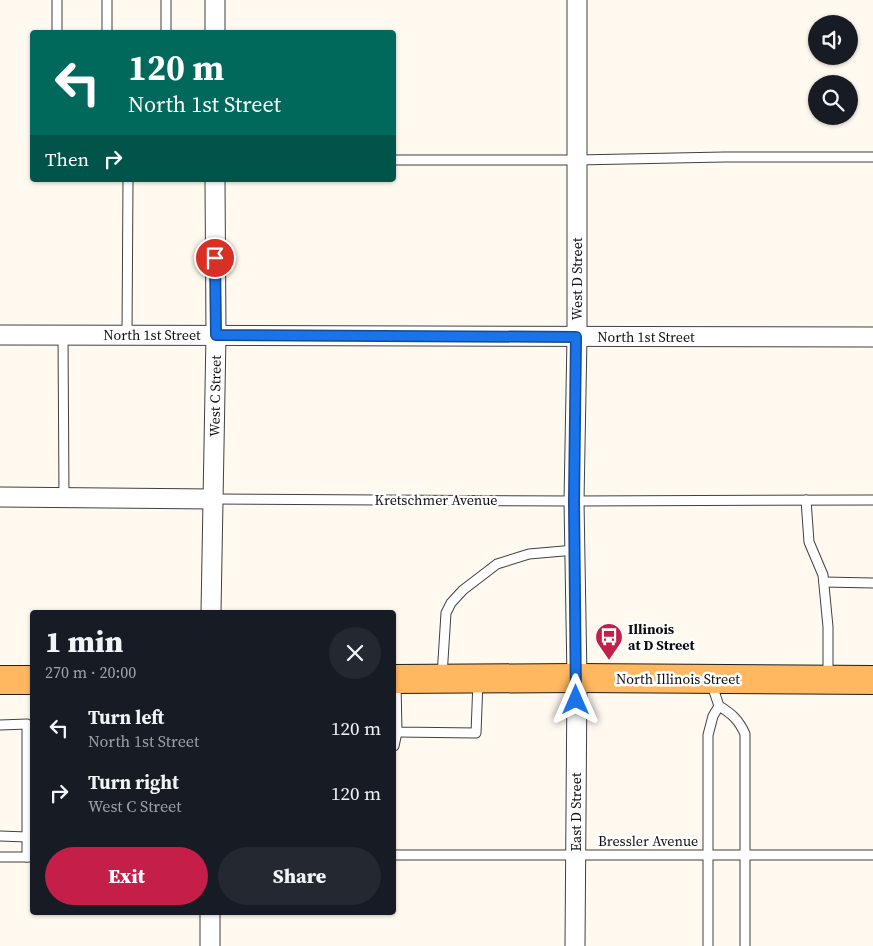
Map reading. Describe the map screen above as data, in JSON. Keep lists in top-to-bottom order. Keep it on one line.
{"streets":{"main road":["North Illinois Street"],"street":["West D Street","North 1st Street","West C Street","Kretschmer Avenue","East D Street"],"lane":["Bressler Avenue"]},"crossings":[["West D Street","North 1st Street"],["West D Street","Kretschmer Avenue"],["West D Street","North Illinois Street"],["West D Street","East D Street"],["North 1st Street","West C Street"],["West C Street","Kretschmer Avenue"],["North Illinois Street","East D Street"],["East D Street","Bressler Avenue"]],"places":{"bus stop":["Illinois at D Street"]},"page":{"turn":["120 m","North 1st Street"],"then":"Then","heading":["1 min","270 m · 20:00"],"list":[{"name":"Turn left","note":"North 1st Street","value":"120 m"},{"name":"Turn right","note":"West C Street","value":"120 m"}],"buttons":["Exit","Share"]}}
